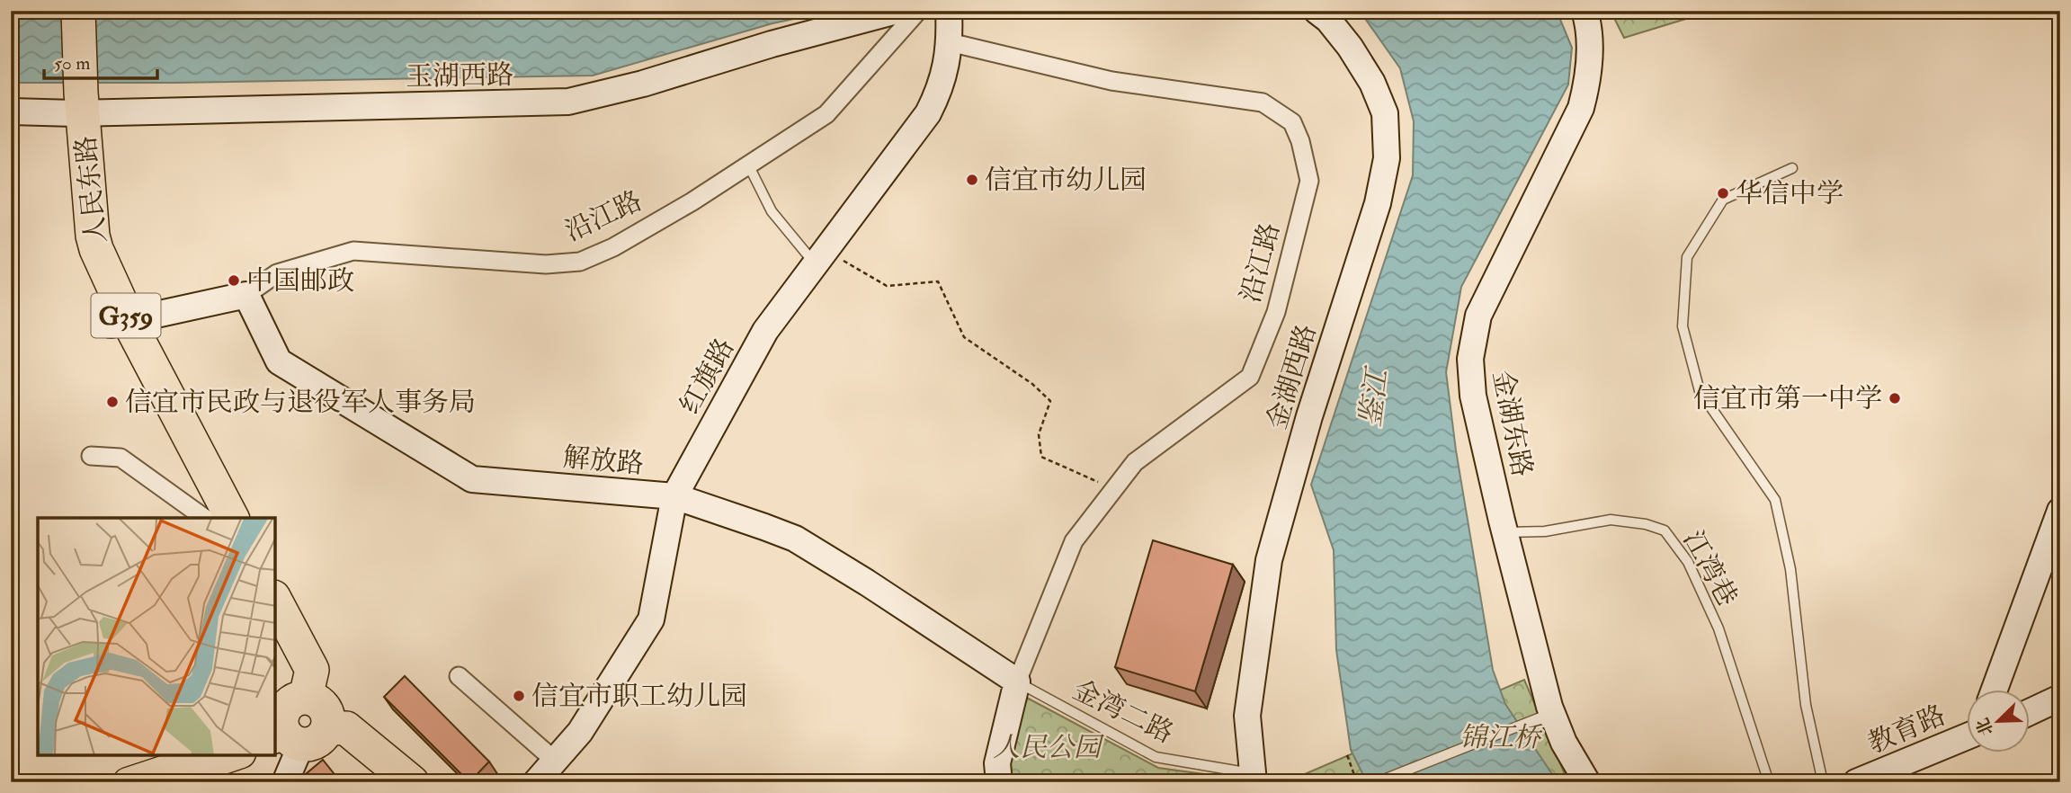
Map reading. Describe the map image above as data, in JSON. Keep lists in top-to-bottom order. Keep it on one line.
{"streets":{"highway":["人民东路","G359"],"main road":["玉湖西路","红旗路","金湖西路","金湖东路","解放路","教育路"],"street":["沿江路"],"lane":["江湾巷","金湾二路"]},"crossings":[["玉湖西路","人民东路"],["玉湖西路","G359"],["人民东路","G359"],["沿江路","红旗路"],["沿江路","解放路"],["沿江路","金湾二路"],["红旗路","解放路"],["金湖西路","金湾二路"],["金湖东路","江湾巷"],["解放路","金湾二路"]],"water":["鉴江"],"parks":["锦江桥","人民公园"],"places":["信宜市幼儿园","华信中学","中国邮政","信宜市第一中学","信宜市民政与退役军人事务局","信宜市职工幼儿园"],"scale_bar":"50 m","north":"bottom left"}
